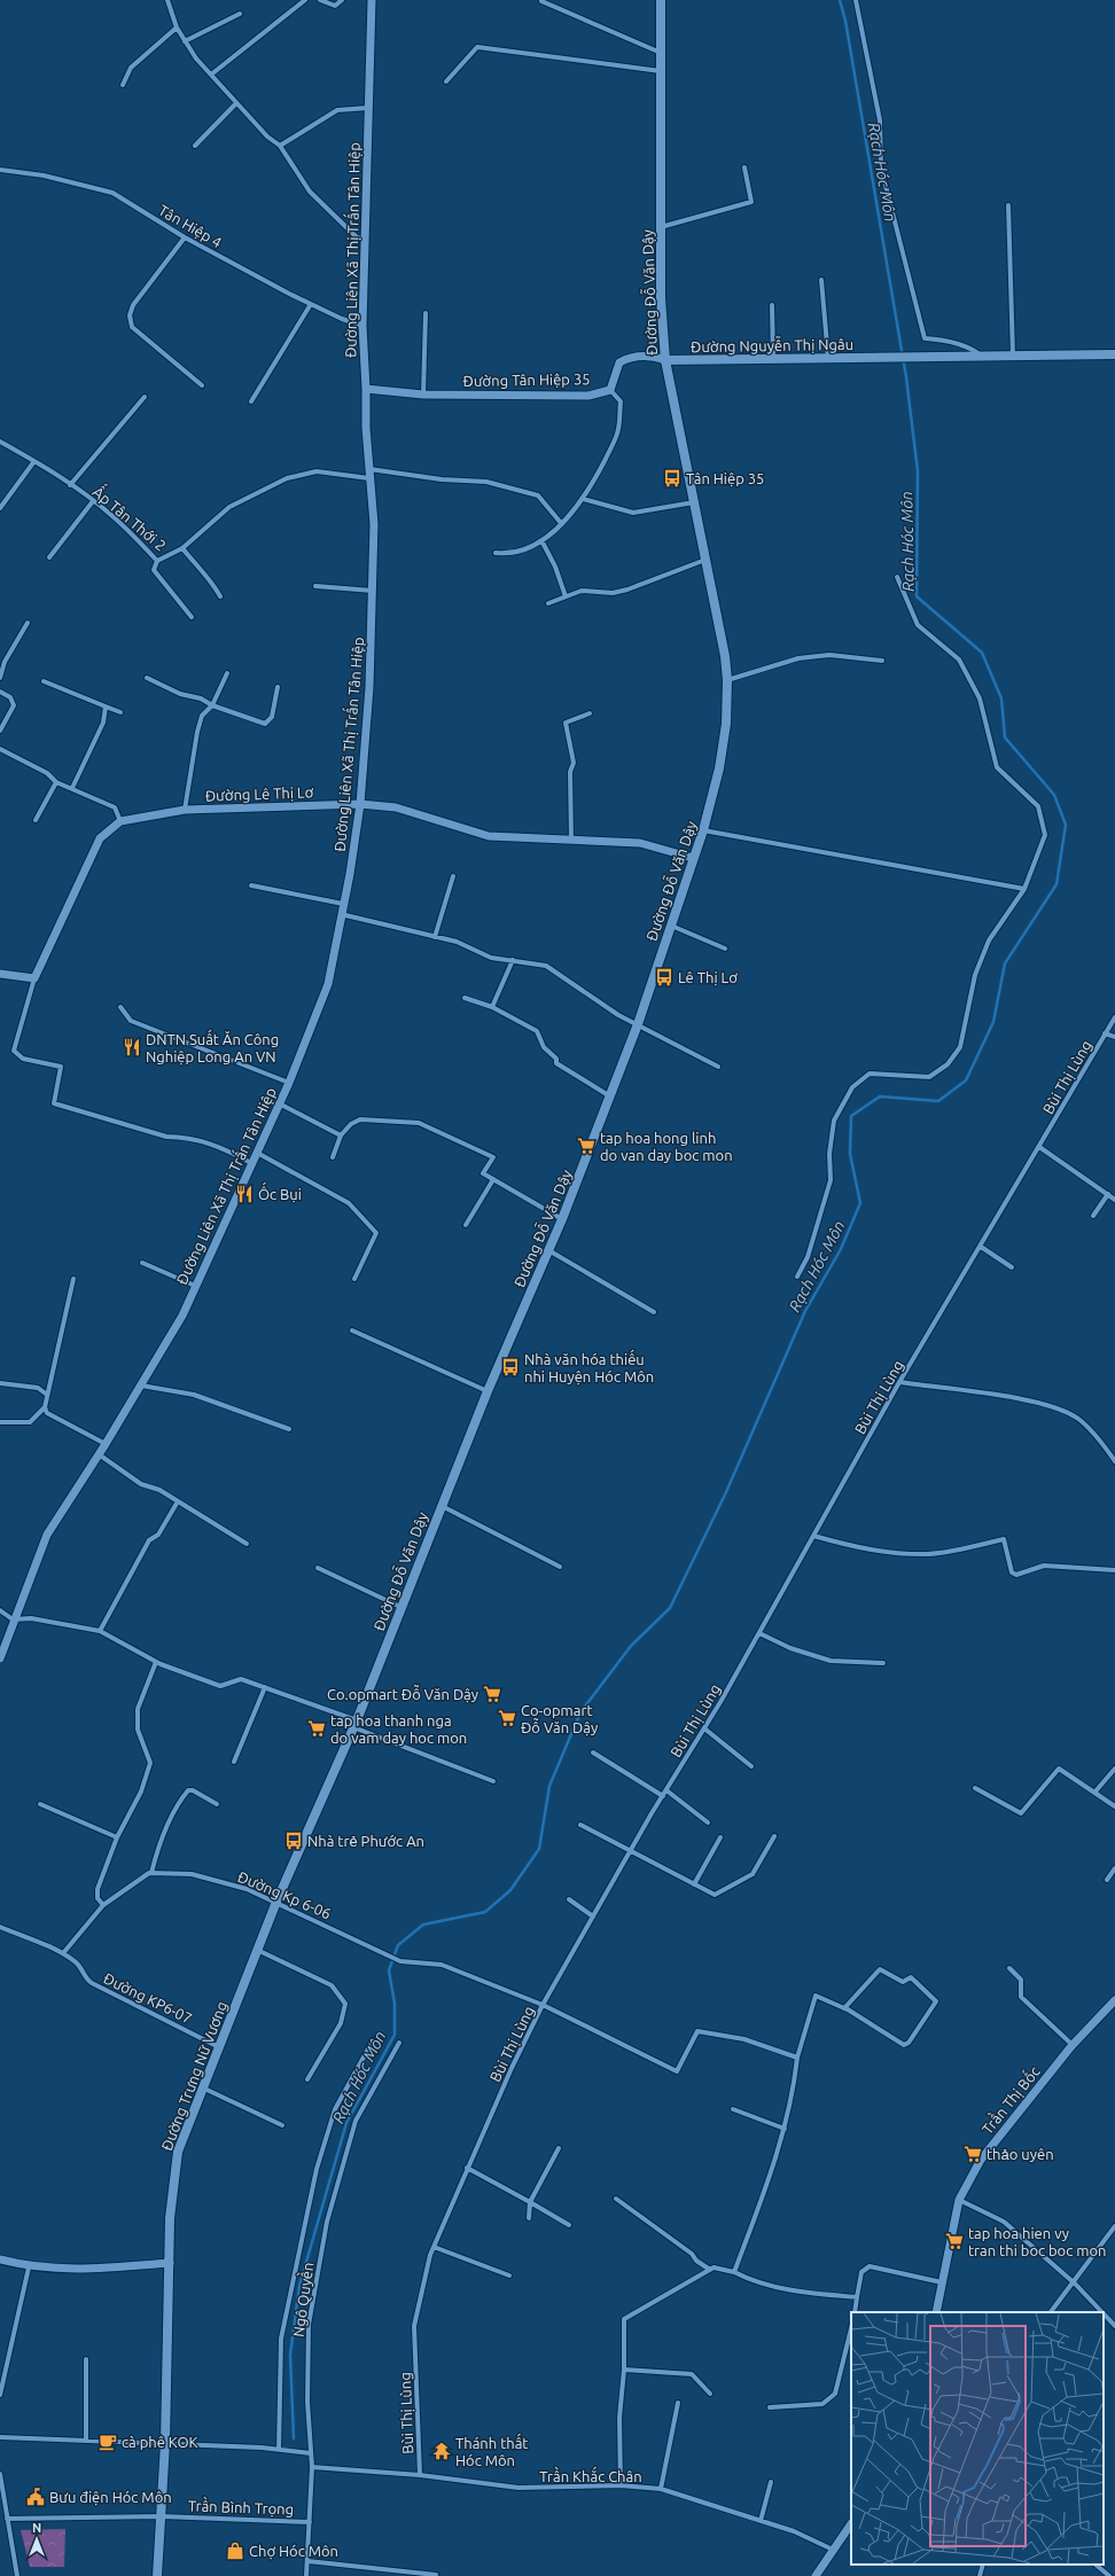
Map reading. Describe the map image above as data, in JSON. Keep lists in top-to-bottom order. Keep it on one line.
{"streets":{"main road":["Đường Đỗ Văn Dậy","Đường Nguyễn Thị Ngâu","Đường Trưng Nữ Vương"],"street":["Tân Hiệp 4","Đường Liên Xã Thị Trấn Tân Hiệp","Đường Tân Hiệp 35","Ấp Tân Thới 2","Đường Lê Thị Lơ","Bùi Thị Lùng","Đường Kp 6-06","Đường KP6-07","Trần Thị Bốc","Ngô Quyền","Trần Khắc Chân","Trần Bình Trọng"]},"crossings":[["Tân Hiệp 4","Đường Liên Xã Thị Trấn Tân Hiệp"],["Đường Liên Xã Thị Trấn Tân Hiệp","Đường Tân Hiệp 35"],["Đường Liên Xã Thị Trấn Tân Hiệp","Ấp Tân Thới 2"],["Đường Liên Xã Thị Trấn Tân Hiệp","Đường Lê Thị Lơ"],["Đường Đỗ Văn Dậy","Đường Nguyễn Thị Ngâu"],["Đường Đỗ Văn Dậy","Đường Tân Hiệp 35"],["Đường Đỗ Văn Dậy","Đường Lê Thị Lơ"],["Đường Đỗ Văn Dậy","Đường Trưng Nữ Vương"],["Đường Nguyễn Thị Ngâu","Đường Tân Hiệp 35"],["Bùi Thị Lùng","Đường Kp 6-06"],["Bùi Thị Lùng","Trần Khắc Chân"],["Đường Kp 6-06","Đường Trưng Nữ Vương"],["Đường KP6-07","Đường Trưng Nữ Vương"],["Đường Trưng Nữ Vương","Trần Bình Trọng"],["Ngô Quyền","Trần Khắc Chân"],["Ngô Quyền","Trần Bình Trọng"]],"water":["Rạch Hóc Môn"],"places":{"bus stop":["Tân Hiệp 35","Lê Thị Lơ","Nhà văn hóa thiếu nhi Huyện Hóc Môn","Nhà trẻ Phước An"],"restaurant":["DNTN Suất Ăn Công Nghiệp Long An VN","Ốc Bụi"],"supermarket":["tap hoa hong linh do van day boc mon","Co.opmart Đỗ Văn Dậy","Co-opmart Đỗ Văn Dậy","tap hoa thanh nga do vam day hoc mon","thảo uyên","tap hoa hien vy tran thi boc boc mon"],"cafe":["cà phê KOK"],"temple":["Thánh thất Hóc Môn"],"public building":["Bưu điện Hóc Môn"],"shop":["Chợ Hóc Môn"]},"north":"top"}
